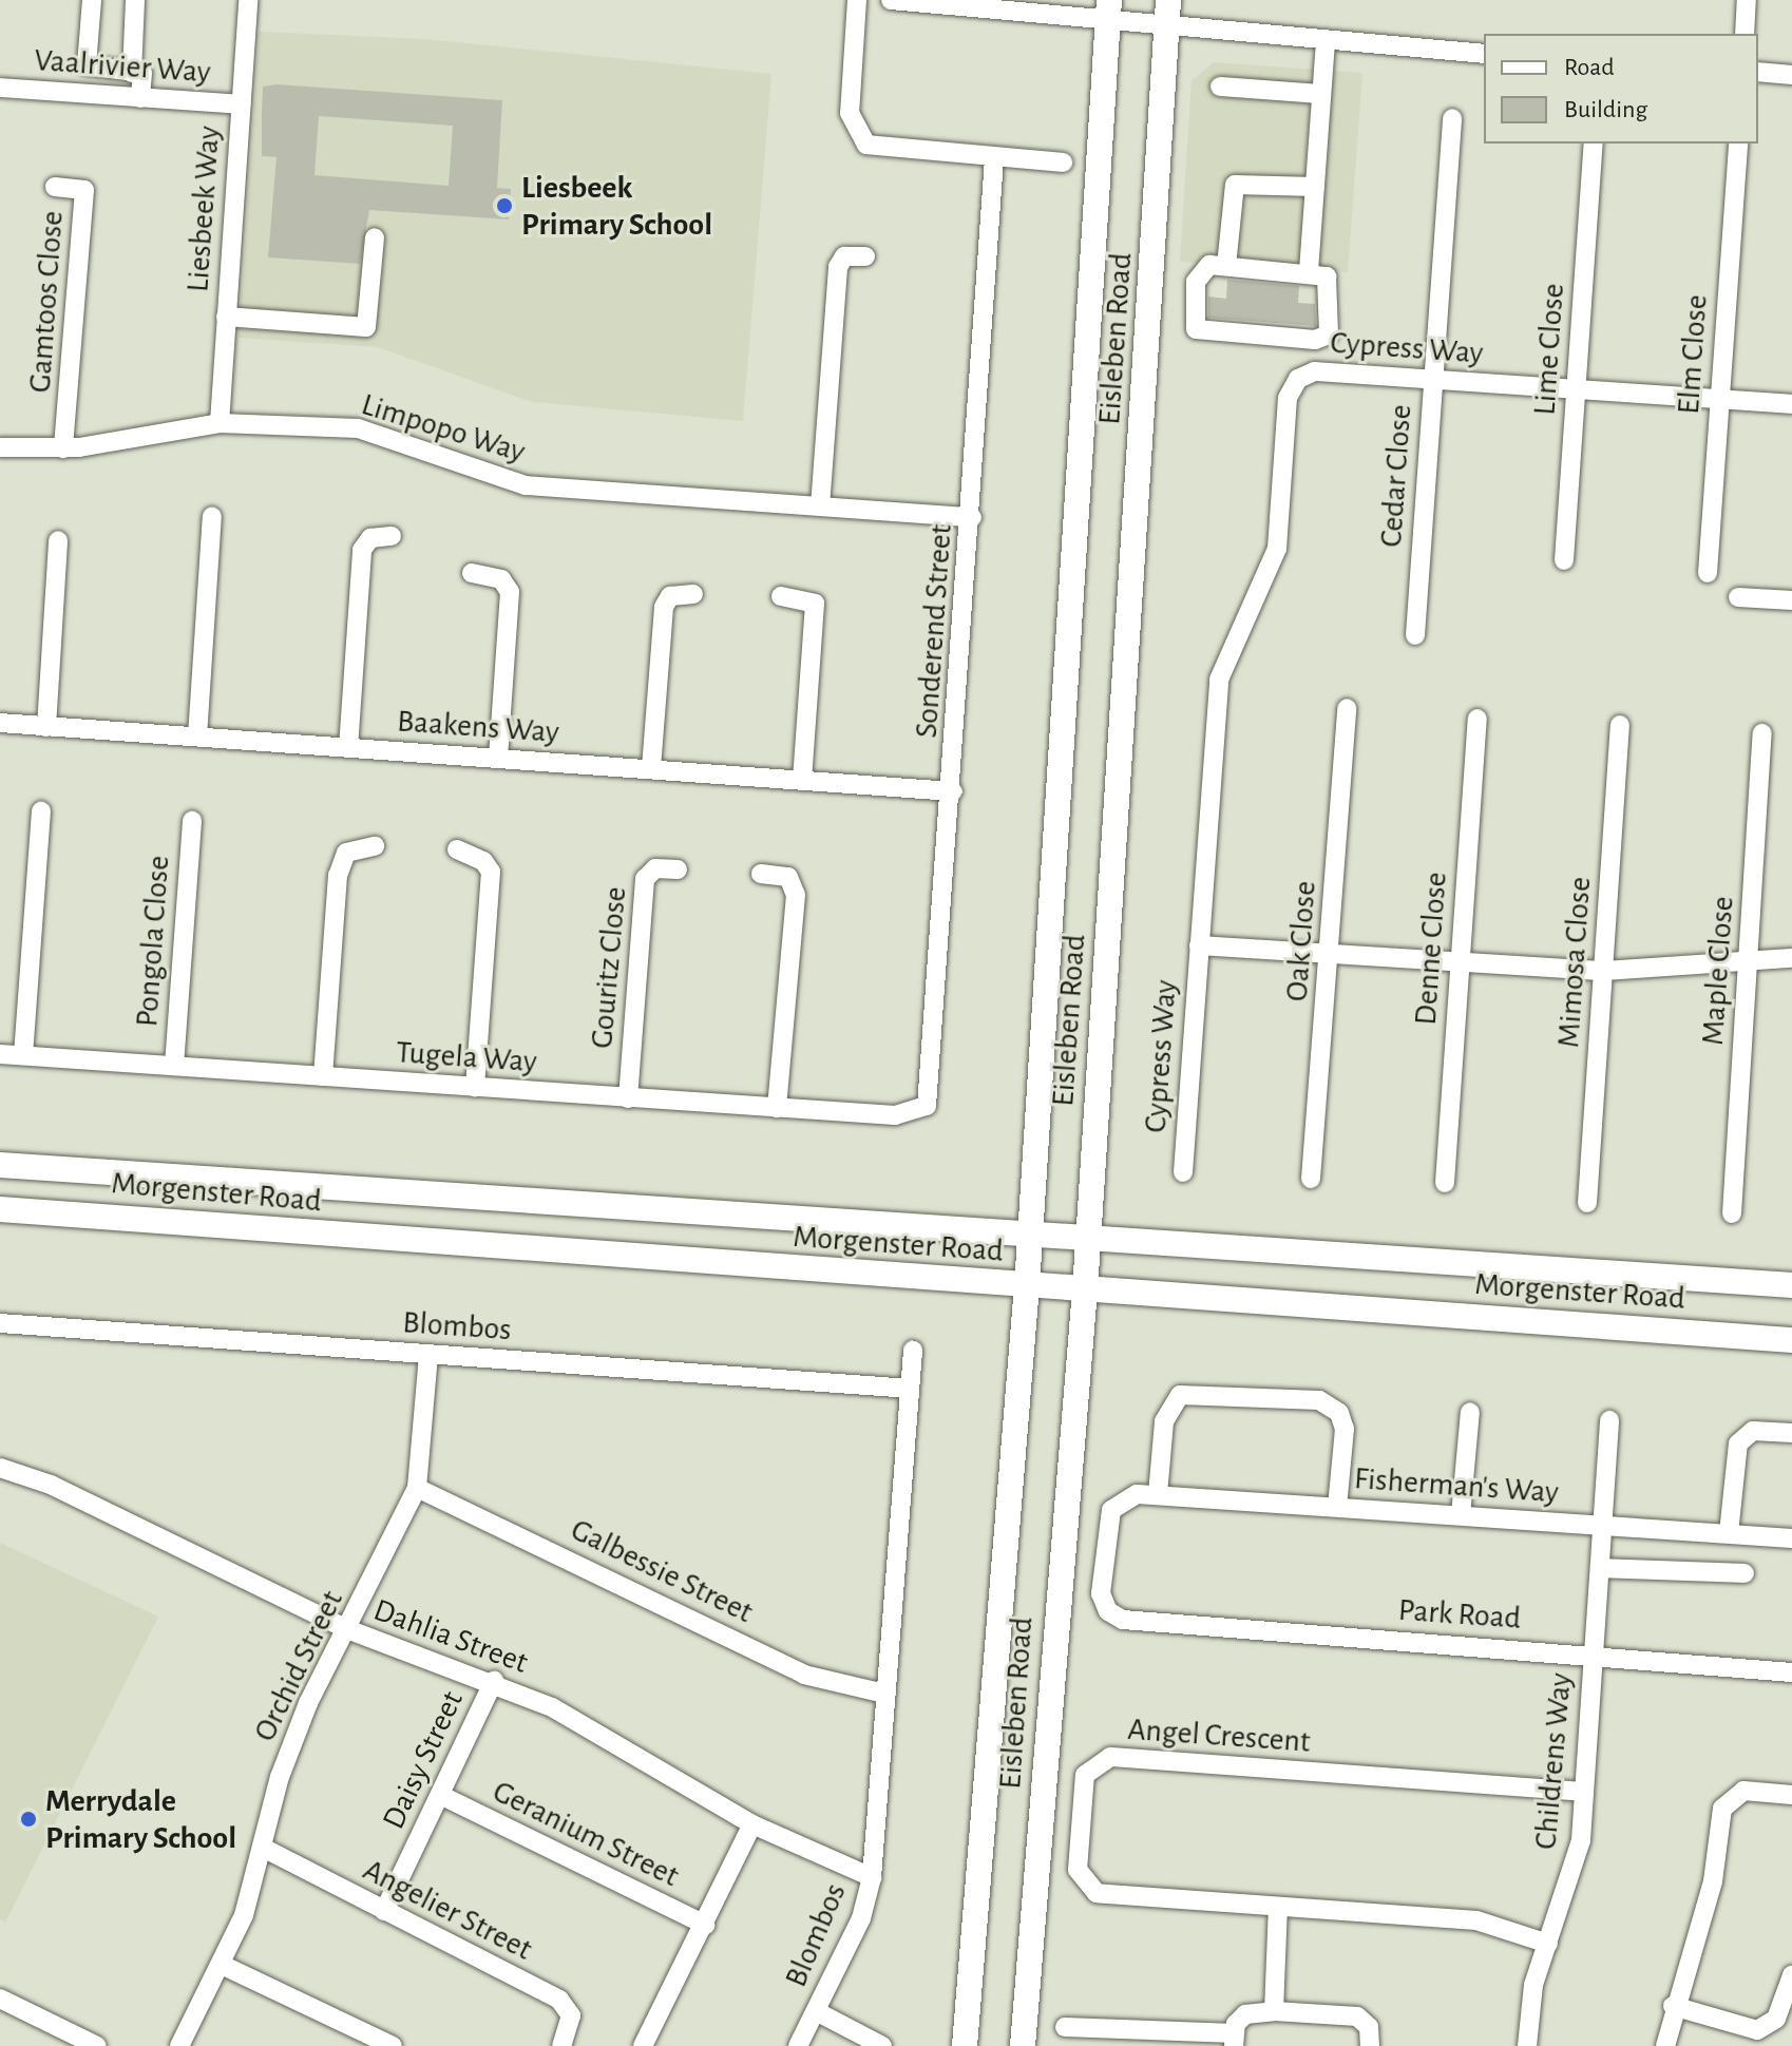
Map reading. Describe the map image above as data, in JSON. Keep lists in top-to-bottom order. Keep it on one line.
{"streets":{"main road":["Eisleben Road","Morgenster Road"],"street":["Vaalrivier Way","Liesbeek Way","Gamtoos Close","Cypress Way","Lime Close","Elm Close","Limpopo Way","Cedar Close","Sonderend Street","Baakens Way","Pongola Close","Oak Close","Denne Close","Mimosa Close","Gouritz Close","Maple Close","Tugela Way","Blombos","Fisherman's Way","Galbessie Street","Park Road","Dahlia Street","Orchid Street","Angel Crescent","Daisy Street","Childrens Way","Geranium Street","Angelier Street"]},"crossings":[["Vaalrivier Way","Liesbeek Way"],["Liesbeek Way","Limpopo Way"],["Gamtoos Close","Limpopo Way"],["Eisleben Road","Morgenster Road"],["Cypress Way","Lime Close"],["Cypress Way","Elm Close"],["Cypress Way","Cedar Close"],["Cypress Way","Oak Close"],["Cypress Way","Denne Close"],["Cypress Way","Mimosa Close"],["Cypress Way","Maple Close"],["Limpopo Way","Sonderend Street"],["Sonderend Street","Baakens Way"],["Sonderend Street","Tugela Way"],["Pongola Close","Tugela Way"],["Gouritz Close","Tugela Way"],["Blombos","Galbessie Street"],["Blombos","Dahlia Street"],["Blombos","Orchid Street"],["Fisherman's Way","Park Road"],["Fisherman's Way","Childrens Way"],["Galbessie Street","Orchid Street"],["Park Road","Childrens Way"],["Dahlia Street","Orchid Street"],["Dahlia Street","Daisy Street"],["Orchid Street","Angelier Street"],["Angel Crescent","Childrens Way"],["Daisy Street","Geranium Street"],["Daisy Street","Angelier Street"]],"places":["Liesbeek Primary School","Merrydale Primary School"],"legend":["Road","Building"]}
